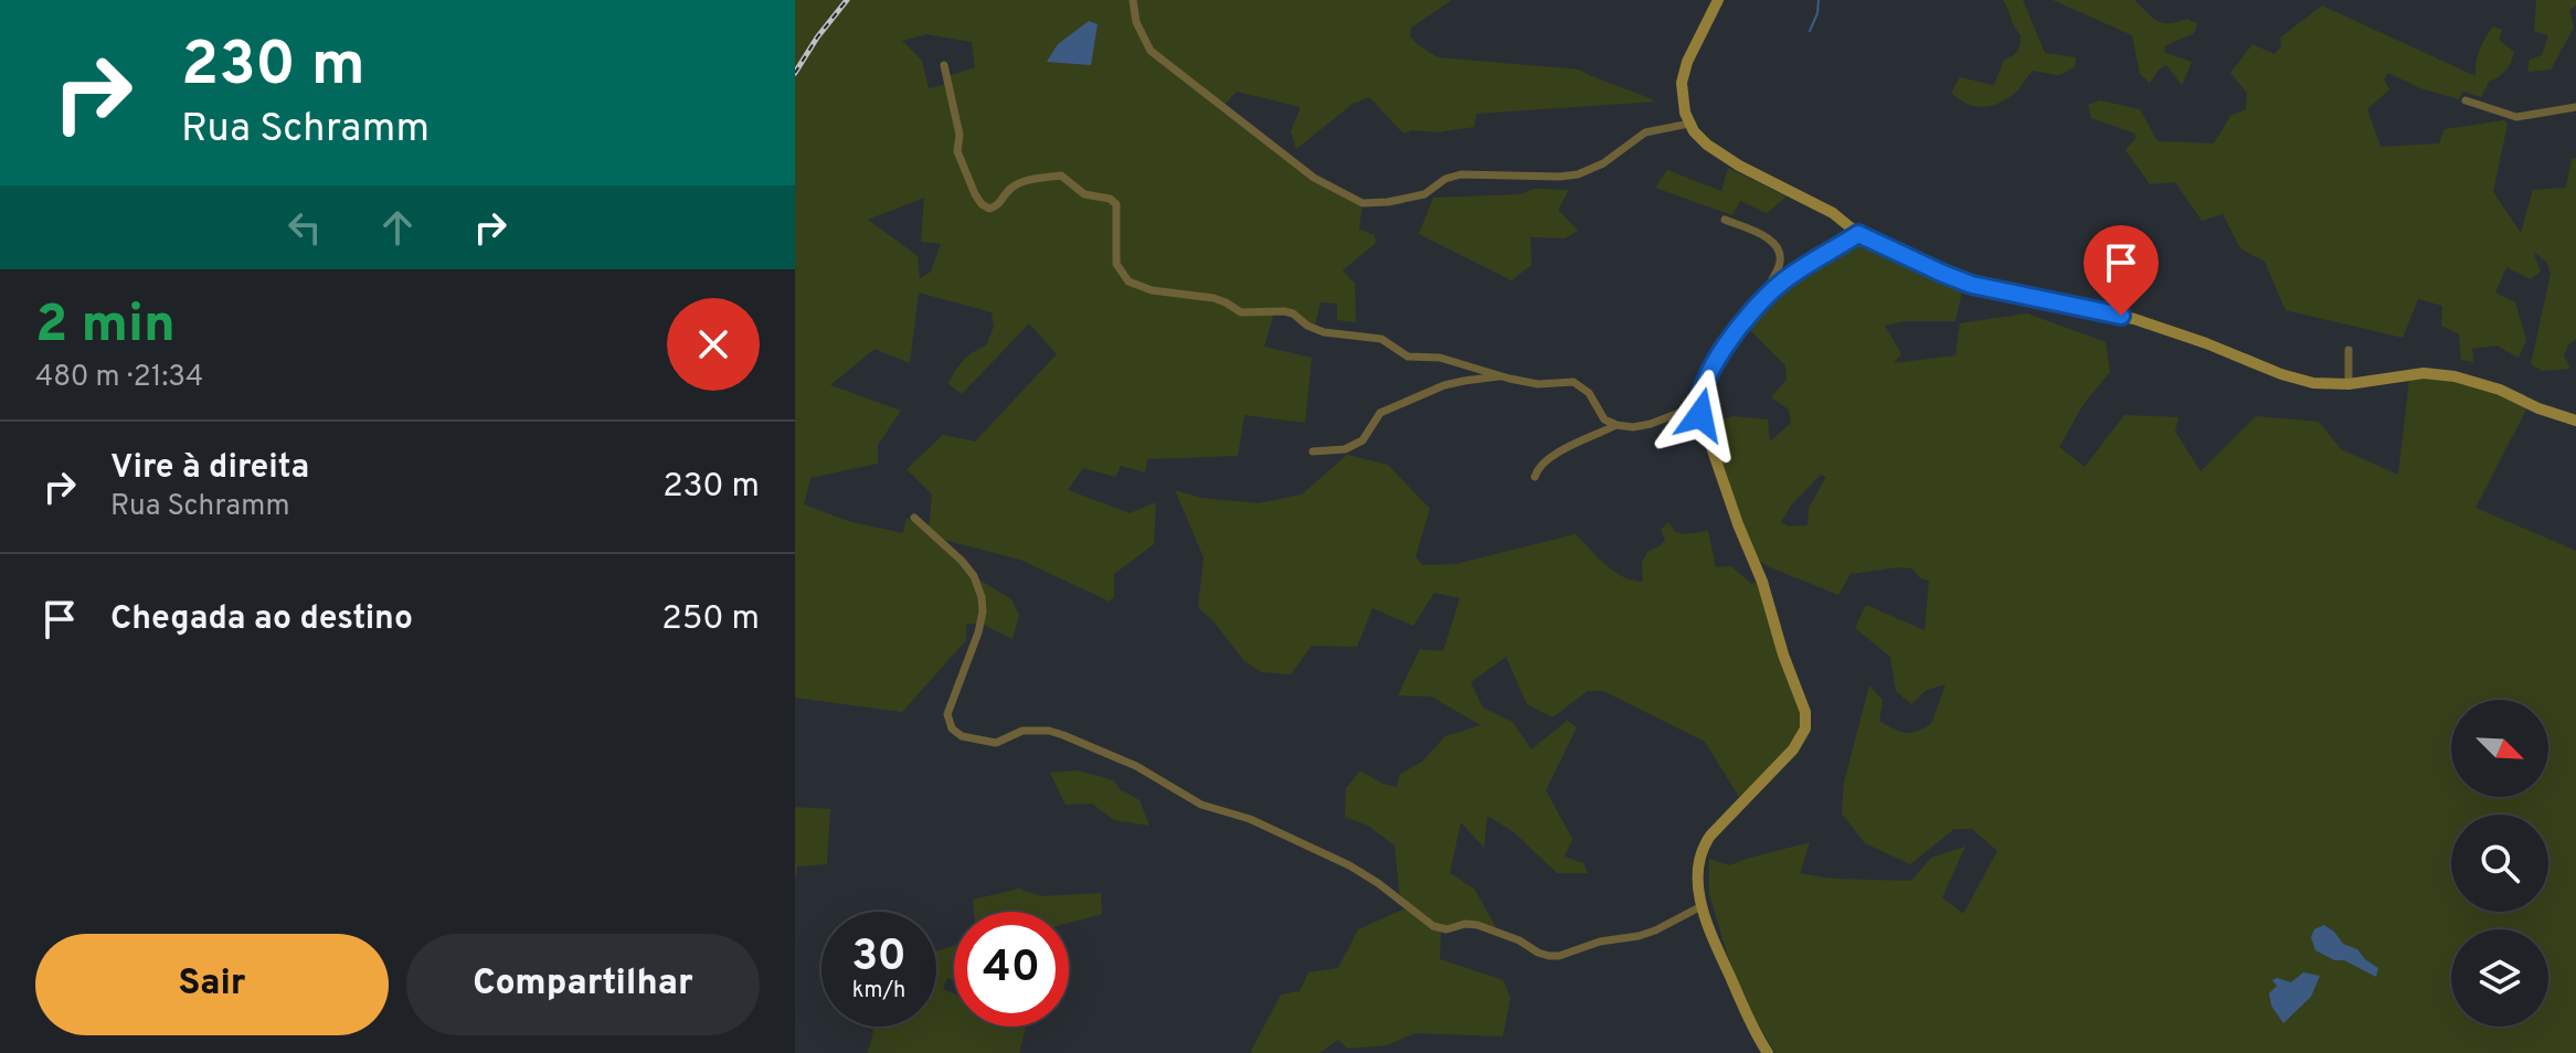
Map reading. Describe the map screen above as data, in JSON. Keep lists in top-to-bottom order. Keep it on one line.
{"north":"bottom right","page":{"turn":["230 m","Rua Schramm"],"heading":["2 min","480 m · 21:34"],"list":[{"name":"Vire à direita","note":"Rua Schramm","value":"230 m"},{"name":"Chegada ao destino","value":"250 m"}],"speed":"30 km/h","limit":"40","buttons":["Sair","Compartilhar"]}}
